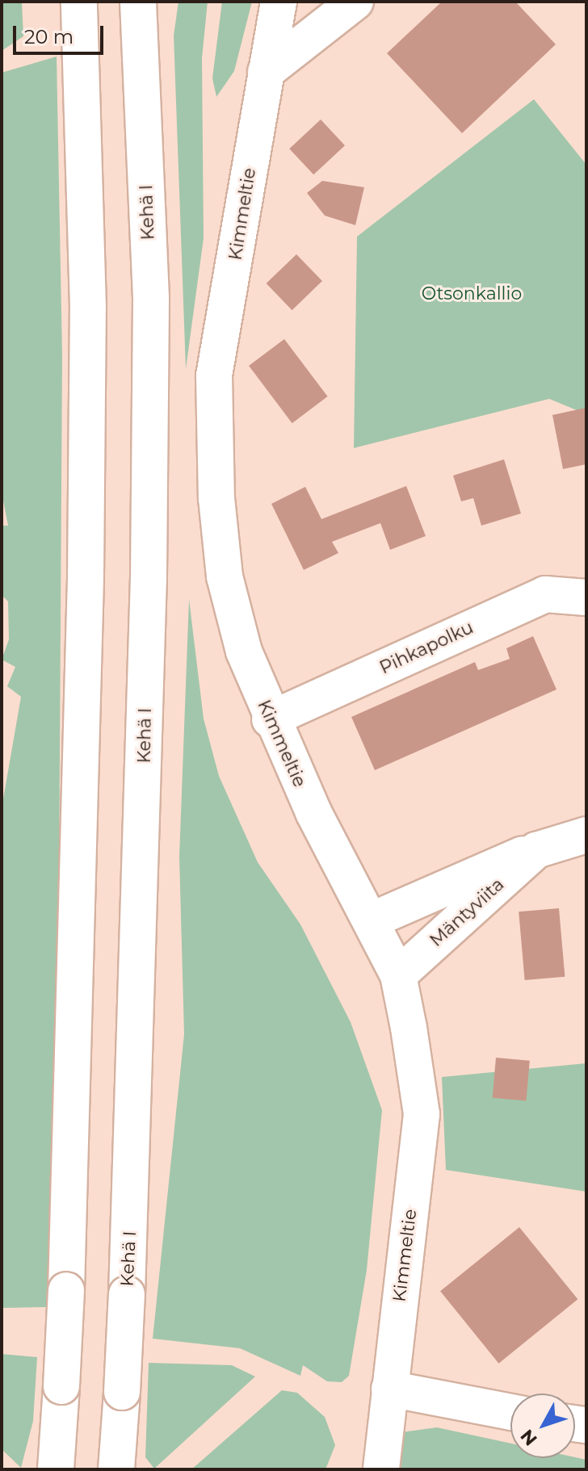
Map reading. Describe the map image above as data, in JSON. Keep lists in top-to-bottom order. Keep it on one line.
{"streets":{"main road":["Kehä I","Kimmeltie","Pihkapolku","Mäntyviita"]},"crossings":[["Kimmeltie","Pihkapolku"],["Kimmeltie","Mäntyviita"]],"parks":["Otsonkallio"],"scale_bar":"20 m","north":"bottom left"}
